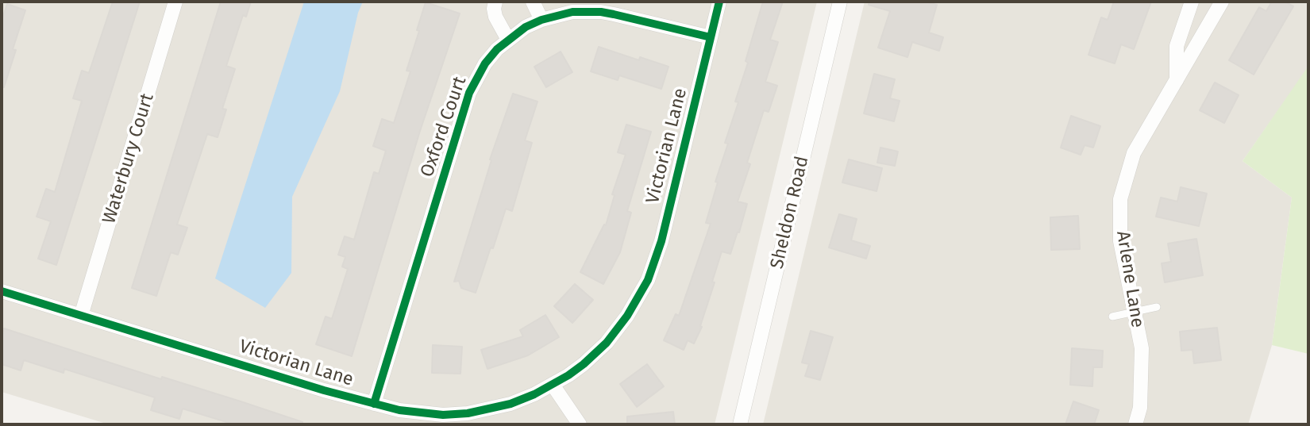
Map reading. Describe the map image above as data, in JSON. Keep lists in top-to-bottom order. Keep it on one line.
{"streets":{"street":["Oxford Court","Victorian Lane","Waterbury Court","Sheldon Road","Arlene Lane"]},"crossings":[["Oxford Court","Victorian Lane"],["Victorian Lane","Waterbury Court"]]}
